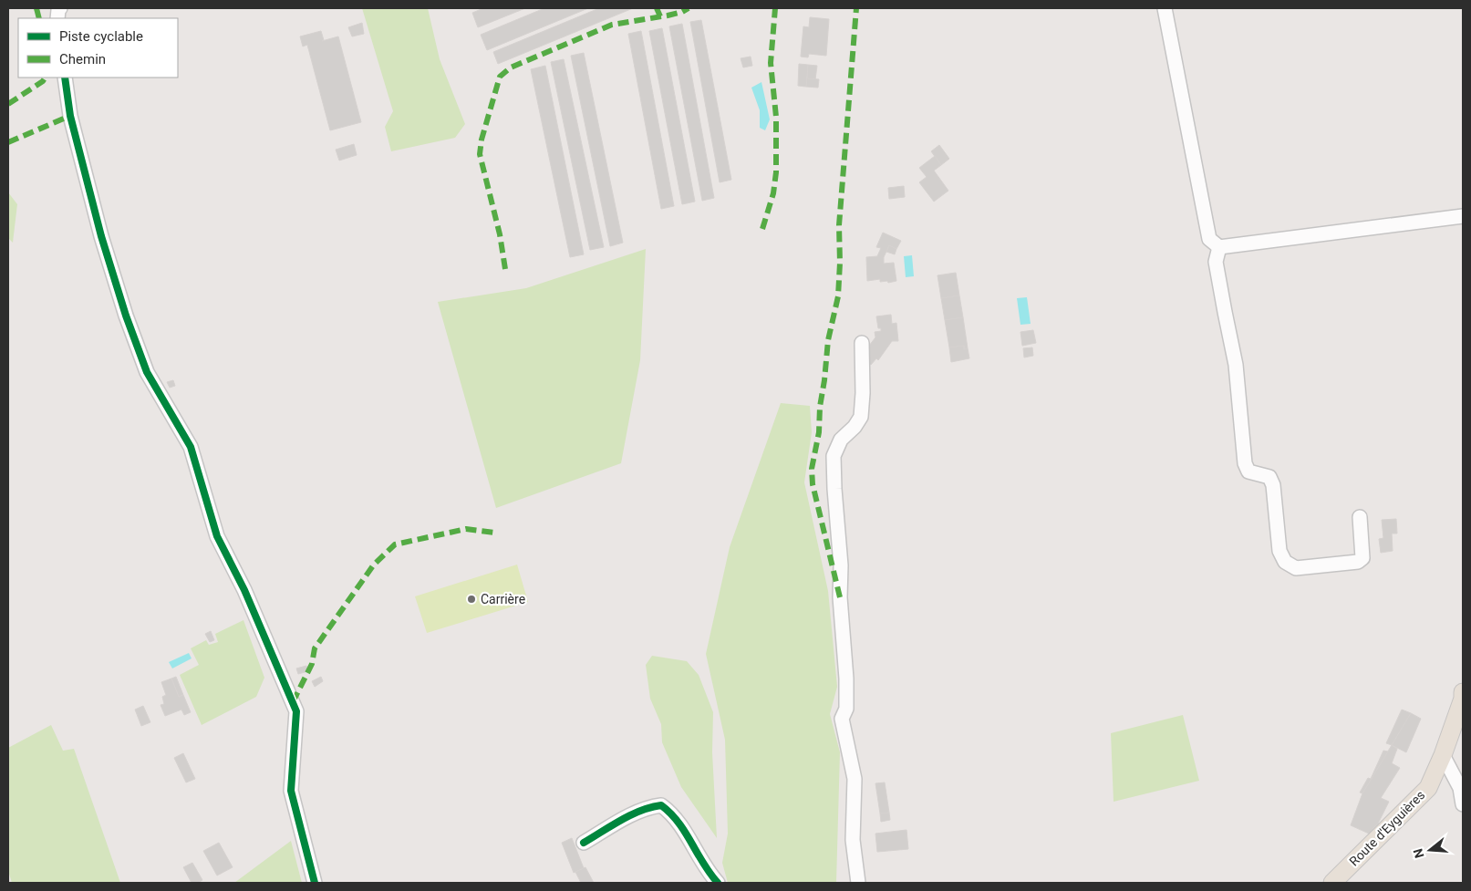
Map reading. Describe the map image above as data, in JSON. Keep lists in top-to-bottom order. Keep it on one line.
{"streets":{"main road":["Route d'Eyguières"]},"places":["Carrière"],"legend":["Piste cyclable","Chemin"],"north":"left"}
